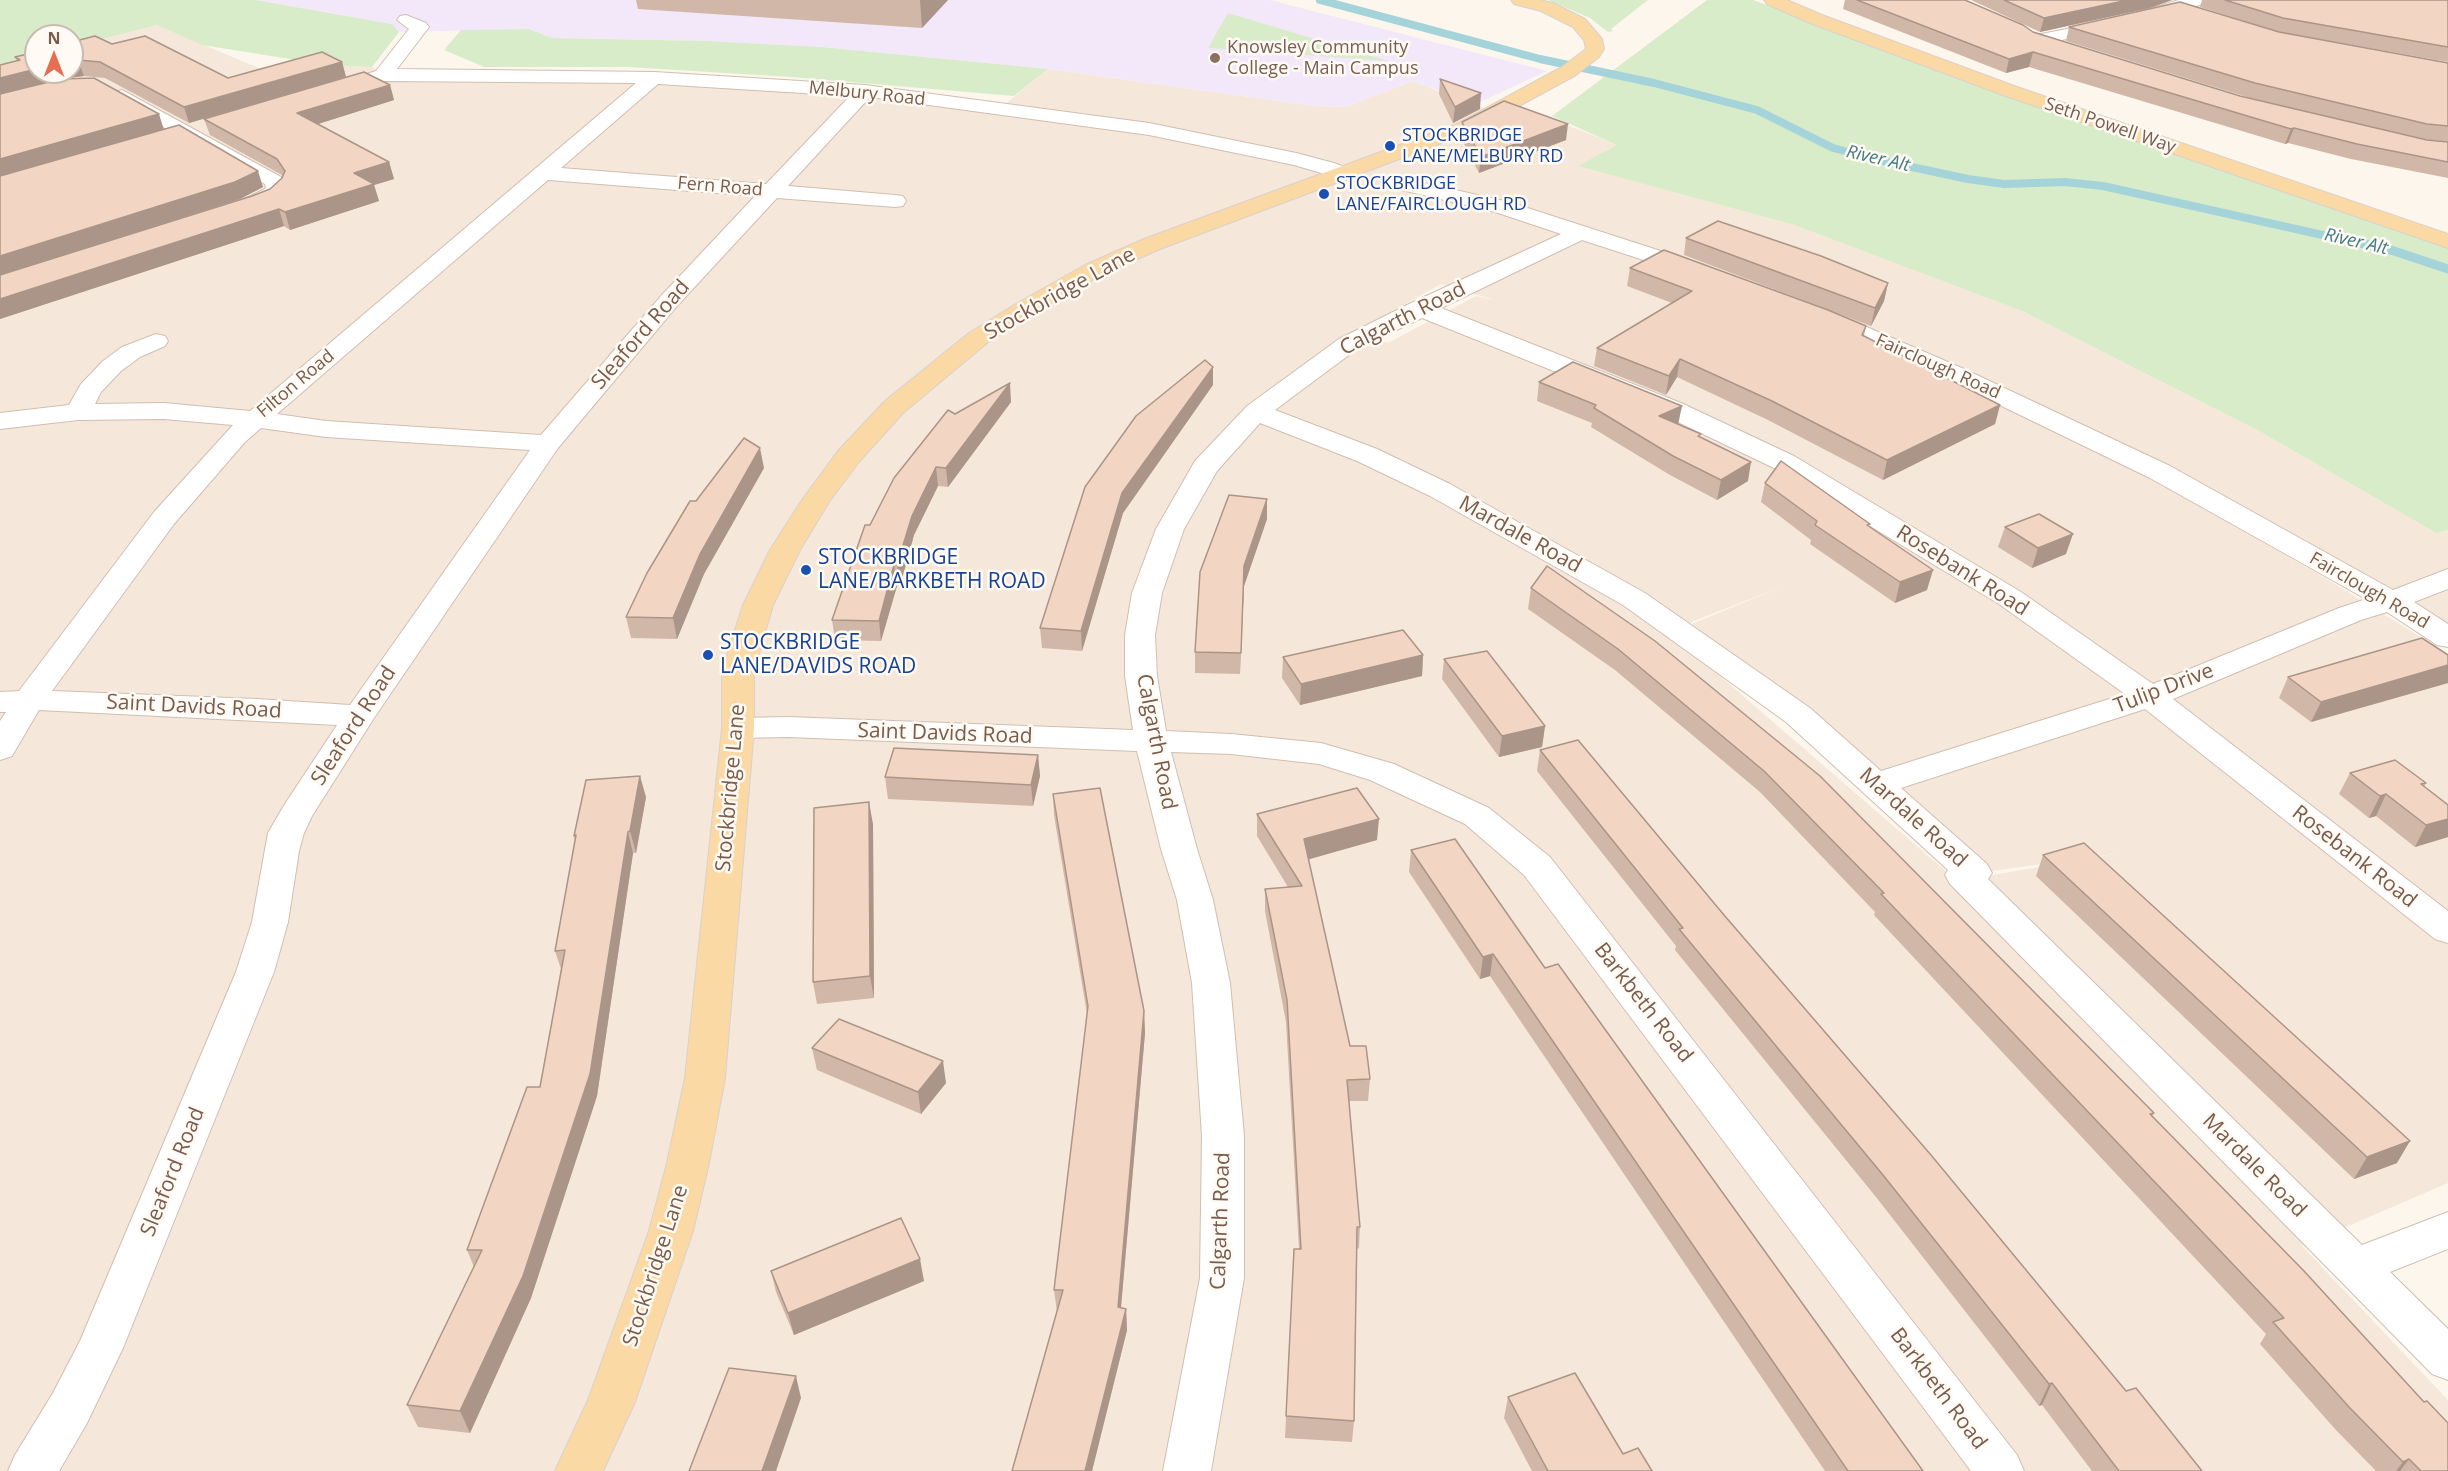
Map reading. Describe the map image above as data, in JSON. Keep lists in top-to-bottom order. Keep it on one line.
{"streets":{"main road":["Seth Powell Way","Stockbridge Lane"],"street":["Melbury Road","Fern Road","Calgarth Road","Sleaford Road","Fairclough Road","Filton Road","Mardale Road","Rosebank Road","Tulip Drive","Saint Davids Road","Barkbeth Road"]},"crossings":[["Melbury Road","Stockbridge Lane"],["Melbury Road","Sleaford Road"],["Melbury Road","Filton Road"],["Fern Road","Sleaford Road"],["Fern Road","Filton Road"],["Stockbridge Lane","Saint Davids Road"],["Calgarth Road","Mardale Road"],["Calgarth Road","Rosebank Road"],["Calgarth Road","Saint Davids Road"],["Calgarth Road","Barkbeth Road"],["Sleaford Road","Saint Davids Road"],["Fairclough Road","Tulip Drive"],["Filton Road","Saint Davids Road"],["Mardale Road","Tulip Drive"],["Rosebank Road","Tulip Drive"],["Saint Davids Road","Barkbeth Road"]],"water":["River Alt"],"places":["Knowsley Community College - Main Campus","STOCKBRIDGE LANE/MELBURY RD","STOCKBRIDGE LANE/FAIRCLOUGH RD","STOCKBRIDGE LANE/BARKBETH ROAD","STOCKBRIDGE LANE/DAVIDS ROAD"],"north":"top"}
